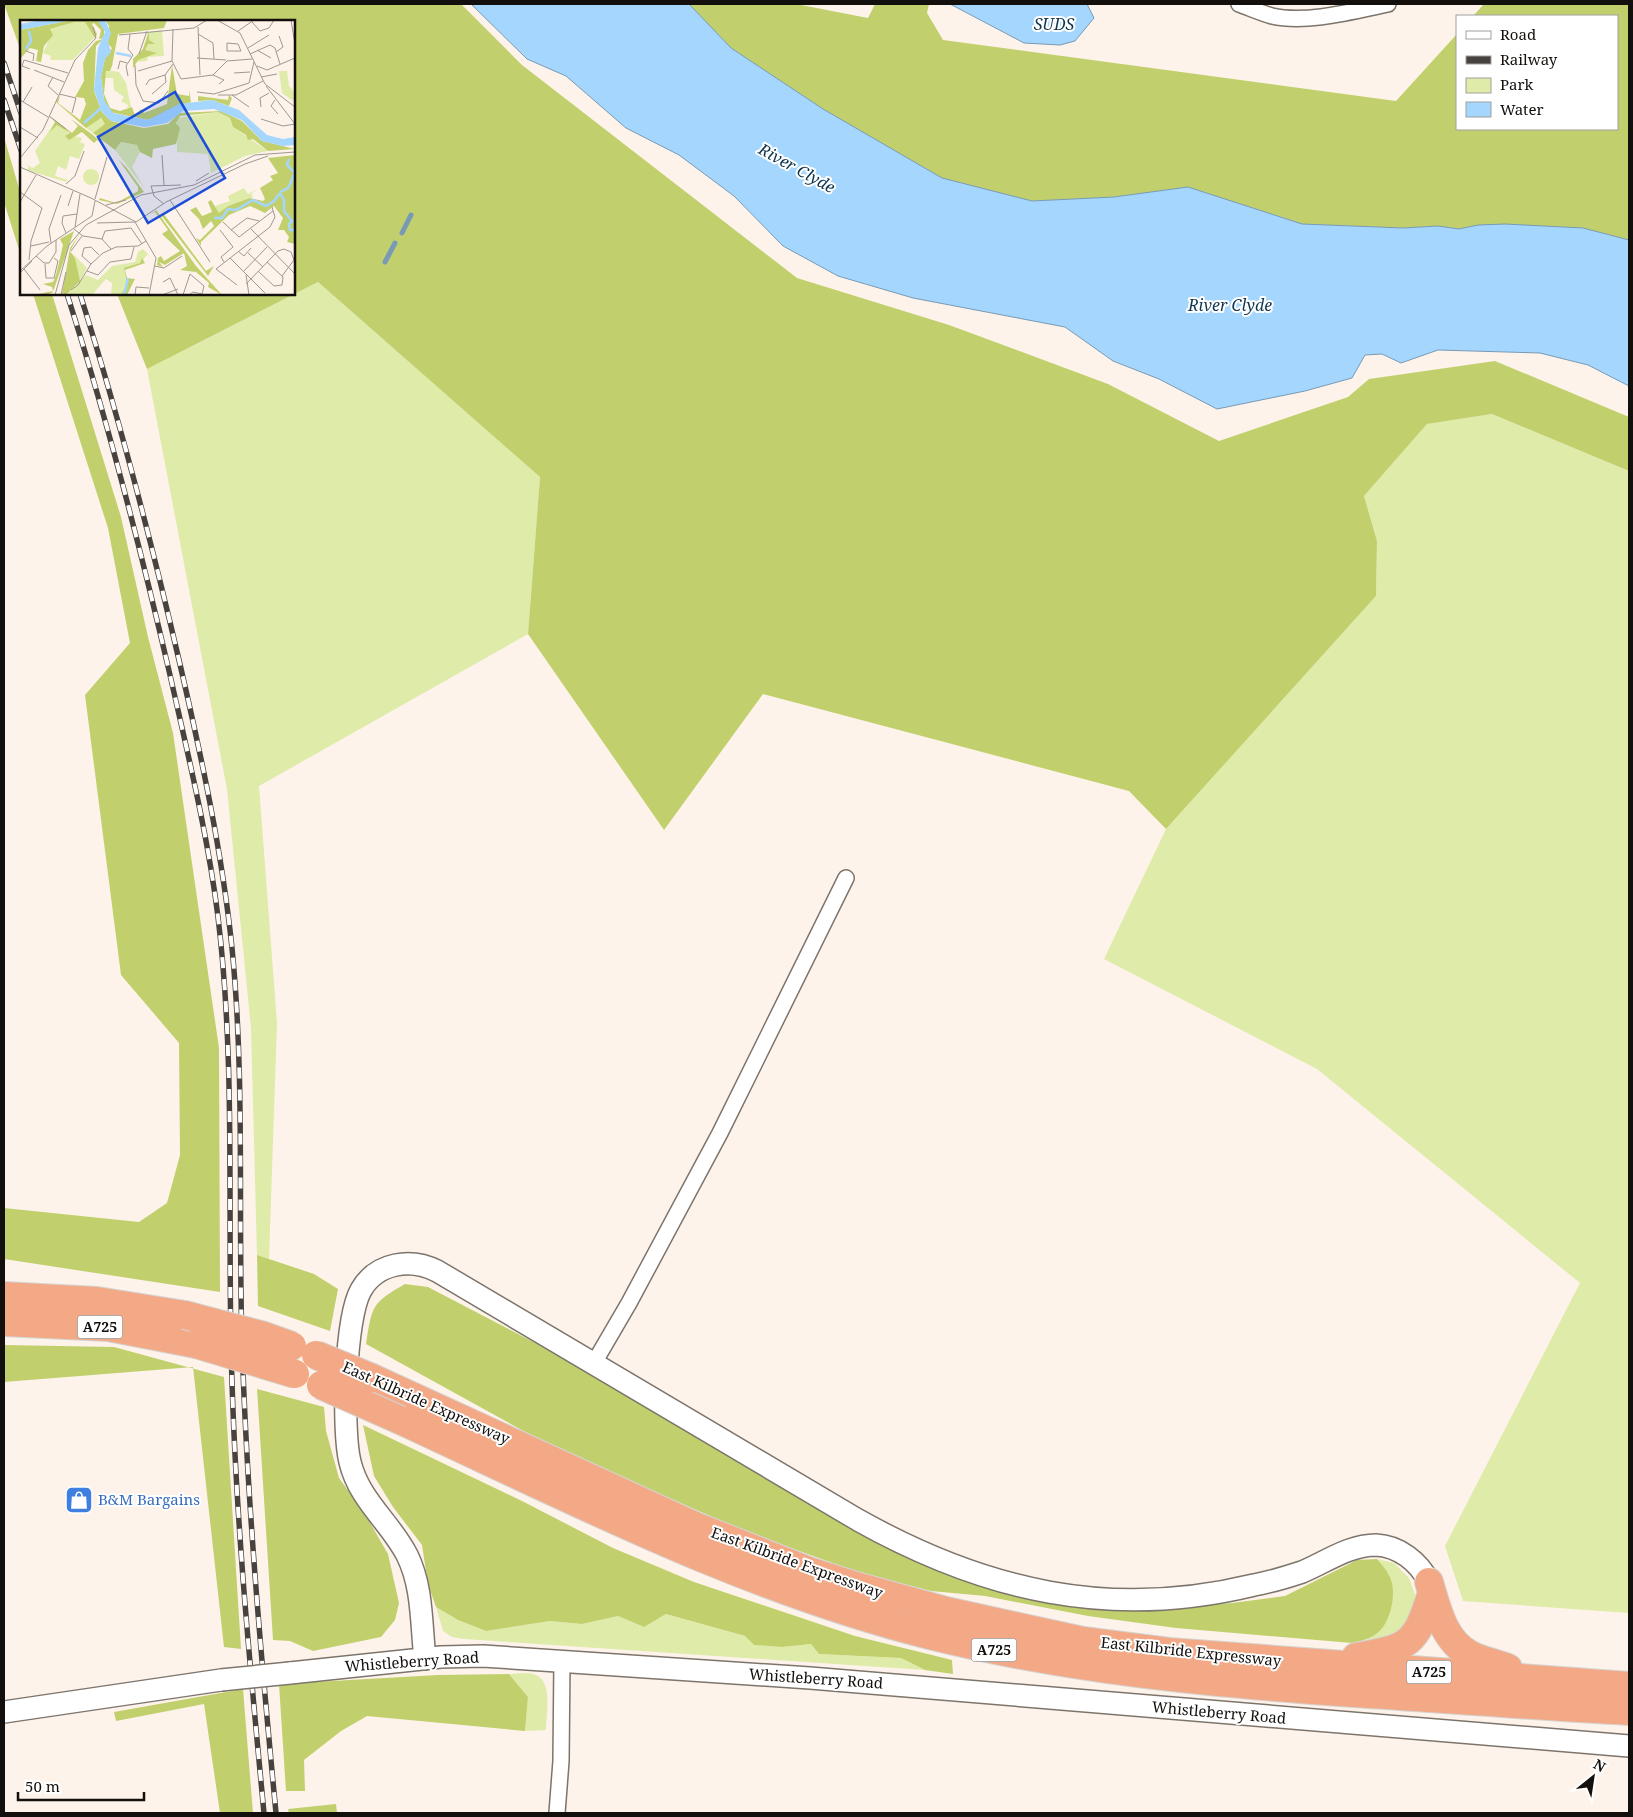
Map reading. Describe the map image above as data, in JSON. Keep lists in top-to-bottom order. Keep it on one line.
{"streets":{"highway":["A725","East Kilbride Expressway"],"main road":["Whistleberry Road"]},"crossings":[["A725","East Kilbride Expressway"]],"water":["SUDS","River Clyde"],"places":{"shop":["B&M Bargains"]},"legend":["Road","Railway","Park","Water"],"scale_bar":"50 m","north":"top right"}
